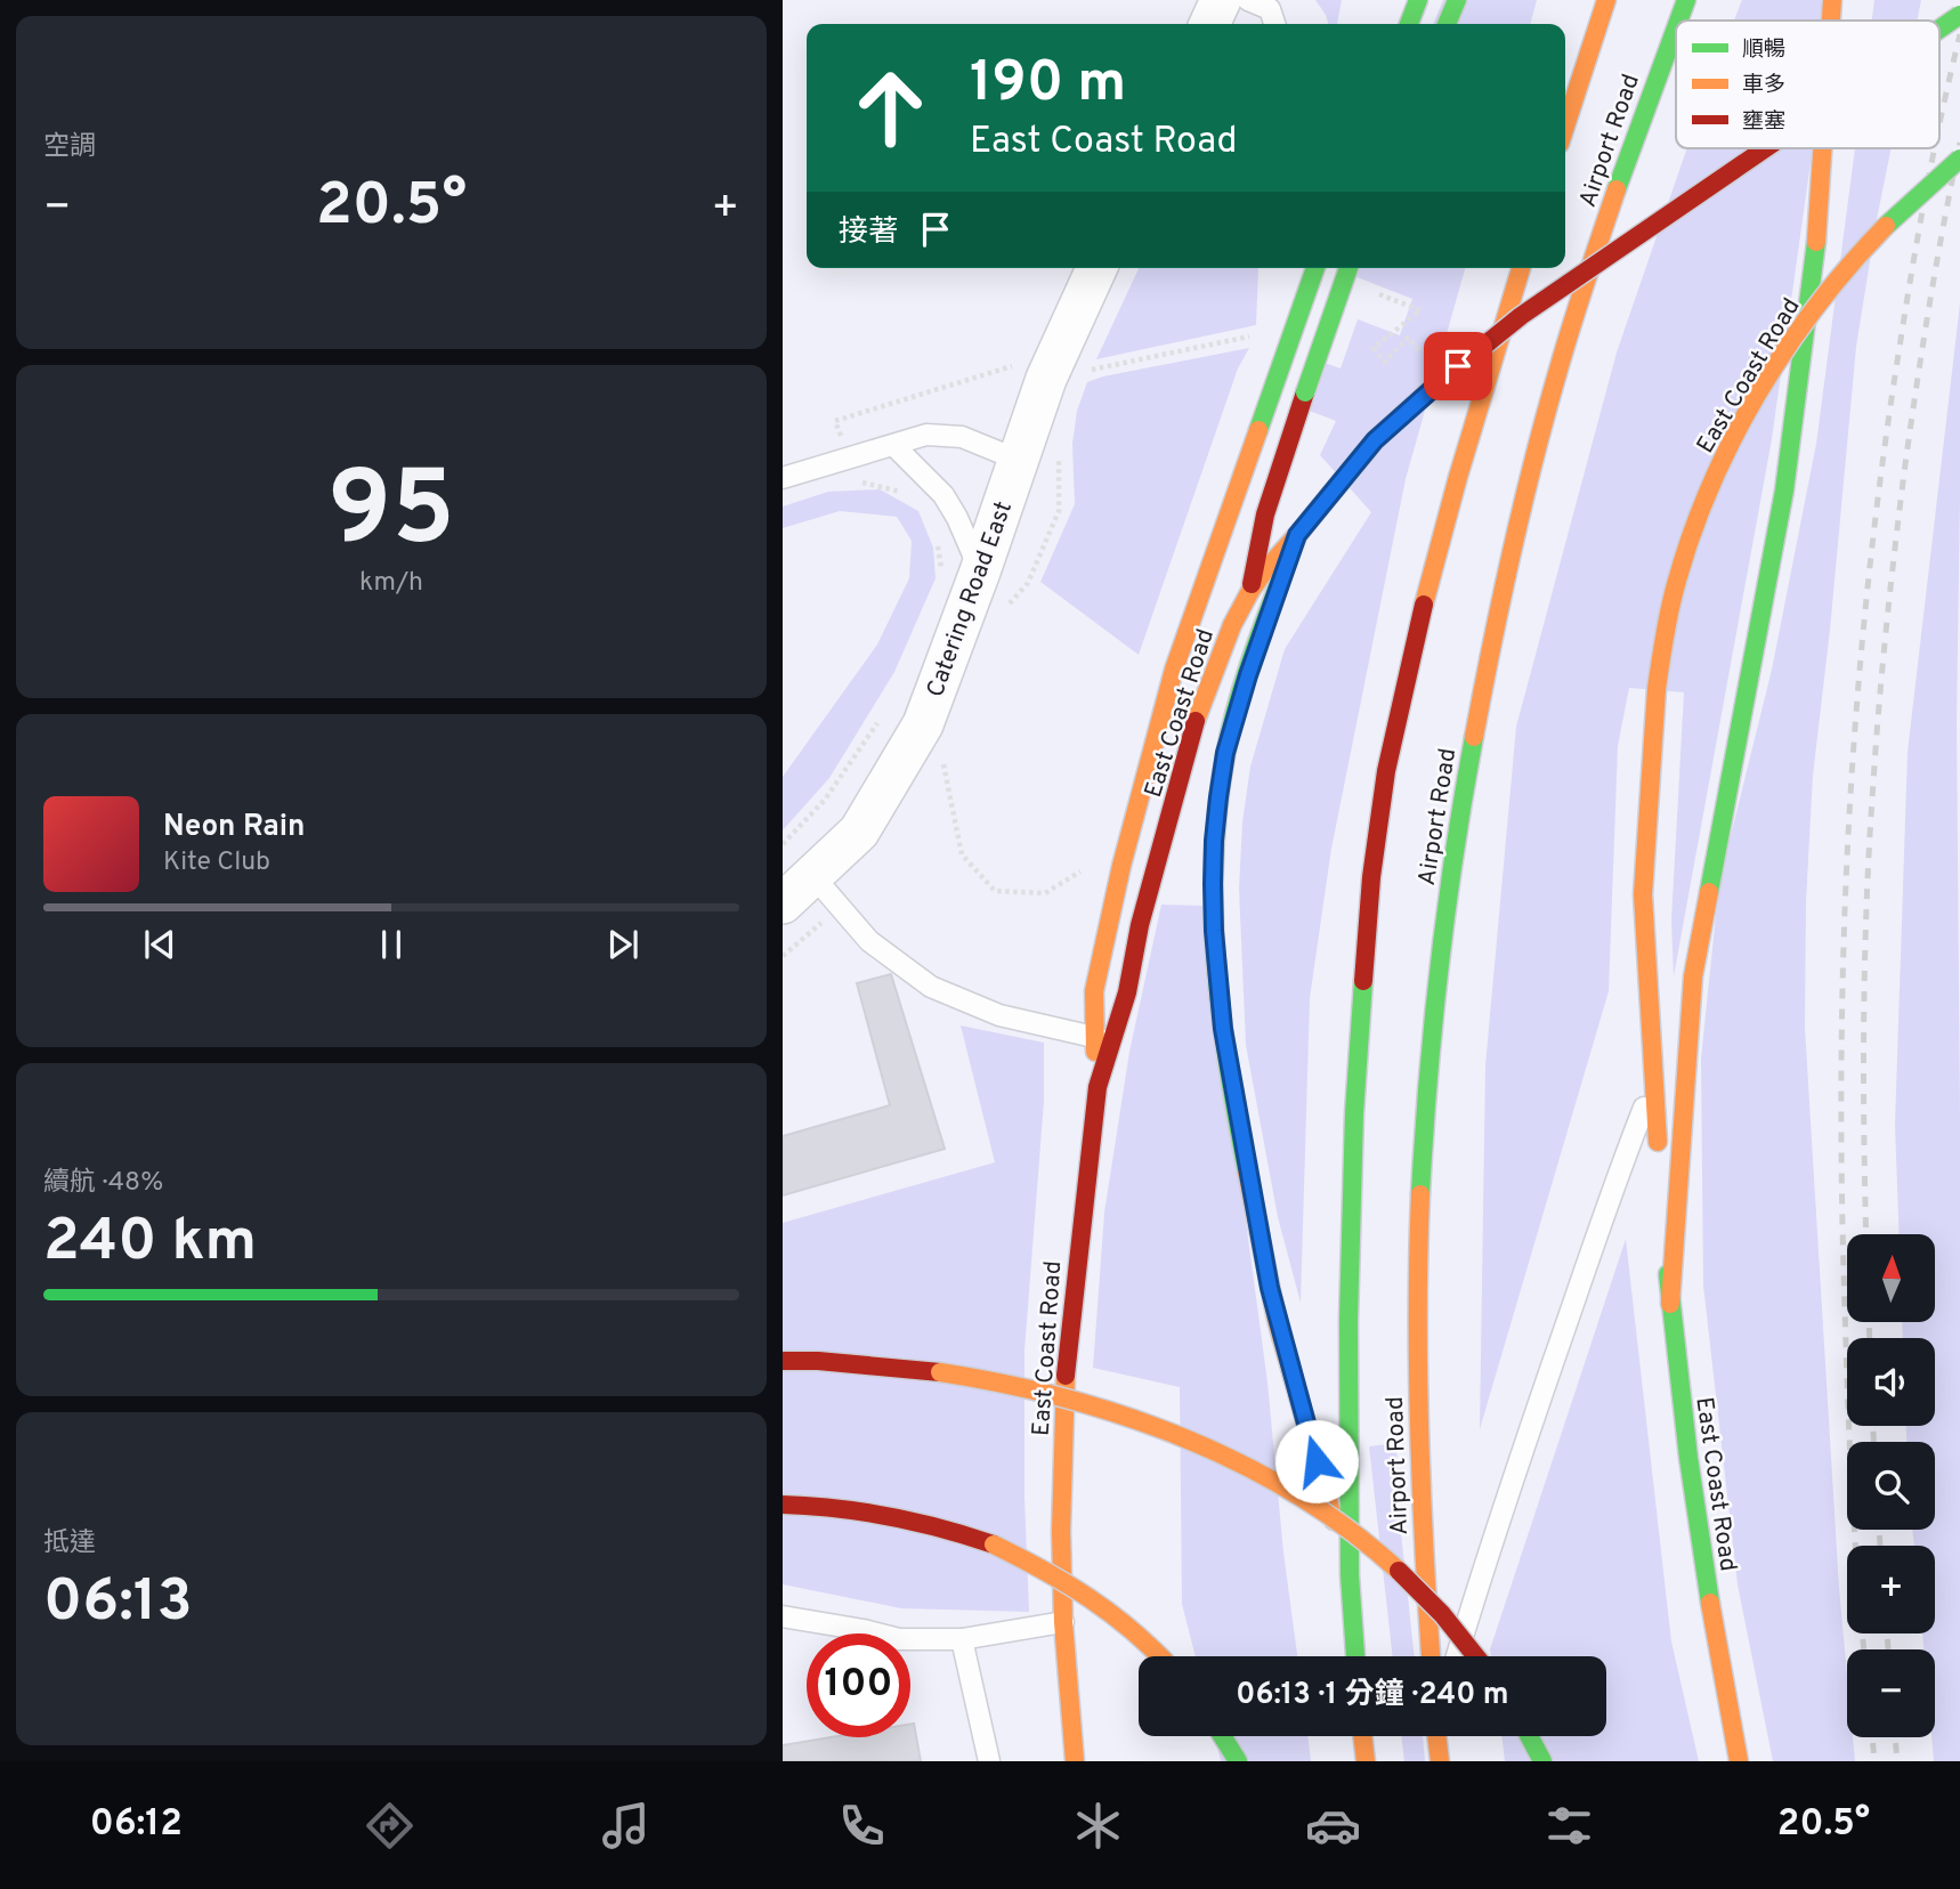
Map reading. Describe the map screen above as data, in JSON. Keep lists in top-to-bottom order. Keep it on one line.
{"streets":{"main road":["Airport Road","East Coast Road"],"street":["Catering Road East"]},"legend":["順暢","車多","壅塞"],"north":"top","page":{"tile":["空調",["95","km/h"],["續航 · 48%","240 km"],["抵達","06:13"]],"turn":["190 m","East Coast Road"],"heat":["−","20.5°","+"],"then":"接著","song":["Neon Rain","Kite Club"],"map_buttons":["+","−"],"limit":"100","trip":"06:13 · 1 分鐘 · 240 m","tabs":["06:12","20.5°"]}}
